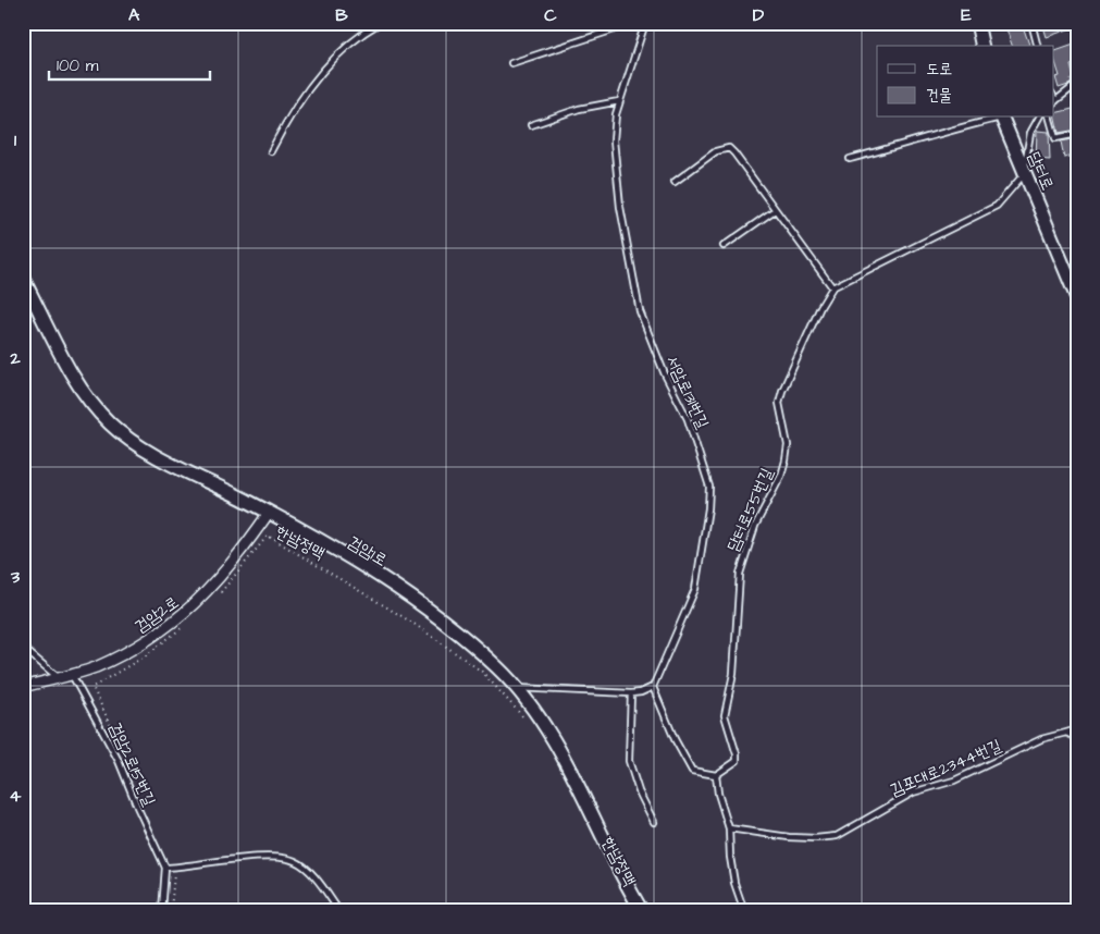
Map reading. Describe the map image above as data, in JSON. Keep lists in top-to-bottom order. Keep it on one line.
{"streets":{"street":["담터로","검암1로","검암2로"],"lane":["서암로131번길","담터로55번길","검암2로15번길","김포대로2344번길"],"path":["한남정맥"]},"crossings":[["검암1로","검암2로"],["검암2로","검암2로15번길"]],"legend":["도로","건물"],"scale_bar":"100 m","grid":{"columns":["A","B","C","D","E"],"rows":["1","2","3","4"]}}
